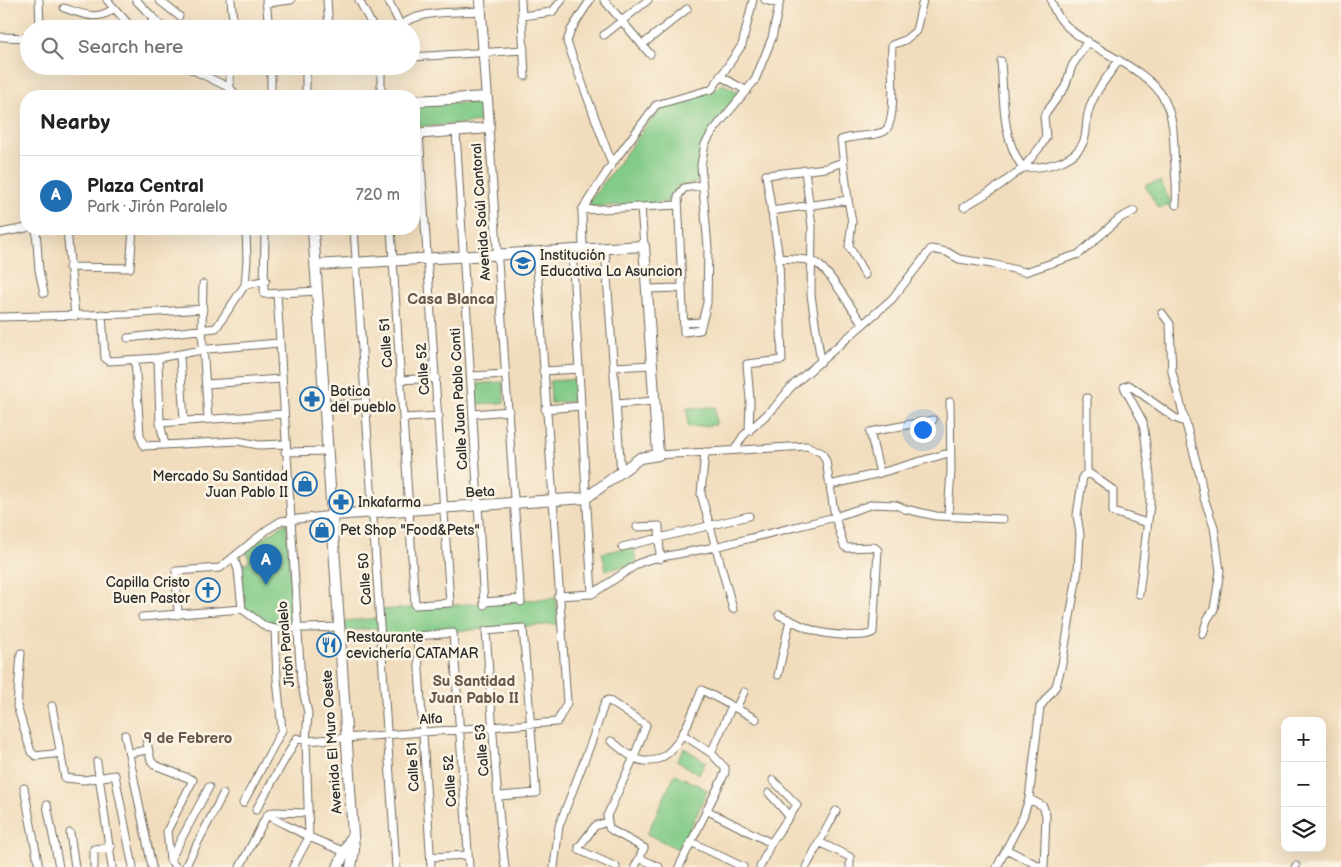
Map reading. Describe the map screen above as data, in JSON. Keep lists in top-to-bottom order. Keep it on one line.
{"streets":{"street":["Avenida Saúl Cantoral","Calle 51","Calle 52","Calle Juan Pablo Conti","Beta","Calle 50","Jirón Paralelo","Alfa","Avenida El Muro Oeste","Calle 53"]},"crossings":[["Avenida Saúl Cantoral","Calle Juan Pablo Conti"],["Avenida Saúl Cantoral","Beta"],["Calle 51","Calle 52"],["Calle 51","Beta"],["Calle 51","Alfa"],["Calle 52","Beta"],["Calle 52","Alfa"],["Calle Juan Pablo Conti","Beta"],["Beta","Calle 50"],["Beta","Jirón Paralelo"],["Beta","Avenida El Muro Oeste"],["Calle 50","Alfa"],["Jirón Paralelo","Alfa"],["Alfa","Avenida El Muro Oeste"],["Alfa","Calle 53"]],"districts":["Casa Blanca","Su Santidad Juan Pablo II","9 de Febrero"],"places":{"school or university":["Institución Educativa La Asuncion"],"pharmacy":["Botica del pueblo","Inkafarma"],"shop":["Mercado Su Santidad Juan Pablo II","Pet Shop \"Food&Pets\""],"church":["Capilla Cristo Buen Pastor"],"restaurant":["Restaurante cevichería CATAMAR"]},"page":{"search":"Search here","heading":"Nearby","list":[{"mark":"A","name":"Plaza Central","note":"Park · Jirón Paralelo","value":"720 m"}],"pins":"A","map_buttons":["+","−"]}}
